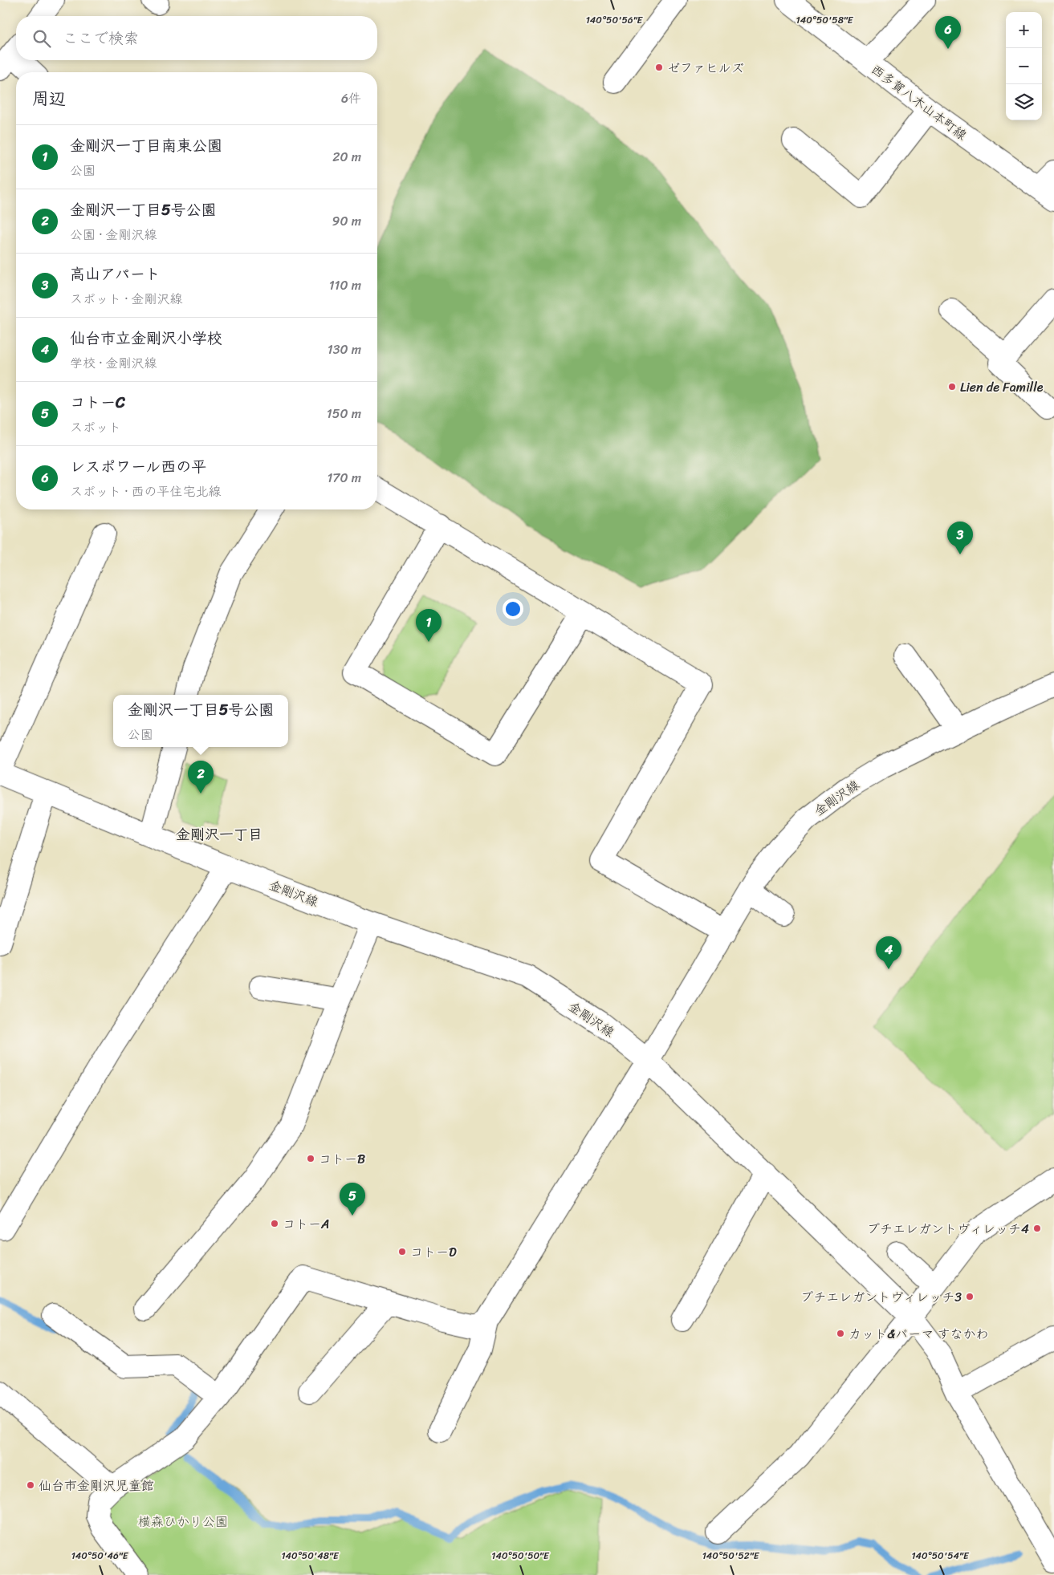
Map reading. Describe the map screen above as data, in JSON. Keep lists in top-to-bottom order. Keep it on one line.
{"streets":{"street":["西多賀八木山本町線","金剛沢線"]},"districts":["金剛沢一丁目"],"parks":["横森ひかり公園"],"places":["ゼファヒルズ","Lien de Famille","コトーB","コトーA","プチエレガントヴィレッチ4","コトーD","プチエレガントヴィレッチ3","カット&パーマ すなかわ","仙台市金剛沢児童館"],"page":{"map_buttons":["+","−"],"pins":["6","3","1","2","4","5"],"search":"ここで検索","heading":["周辺","6件"],"list":[{"mark":"1","name":"金剛沢一丁目南東公園","note":"公園","value":"20 m"},{"mark":"2","name":"金剛沢一丁目5号公園","note":"公園 · 金剛沢線","value":"90 m"},{"mark":"3","name":"高山アパート","note":"スポット · 金剛沢線","value":"110 m"},{"mark":"4","name":"仙台市立金剛沢小学校","note":"学校 · 金剛沢線","value":"130 m"},{"mark":"5","name":"コトーC","note":"スポット","value":"150 m"},{"mark":"6","name":"レスポワール西の平","note":"スポット · 西の平住宅北線","value":"170 m"}],"popup":["金剛沢一丁目5号公園","公園"]},"coordinates":["140°50'56\"E","140°50'58\"E","140°50'46\"E","140°50'48\"E","140°50'50\"E","140°50'52\"E","140°50'54\"E"]}
